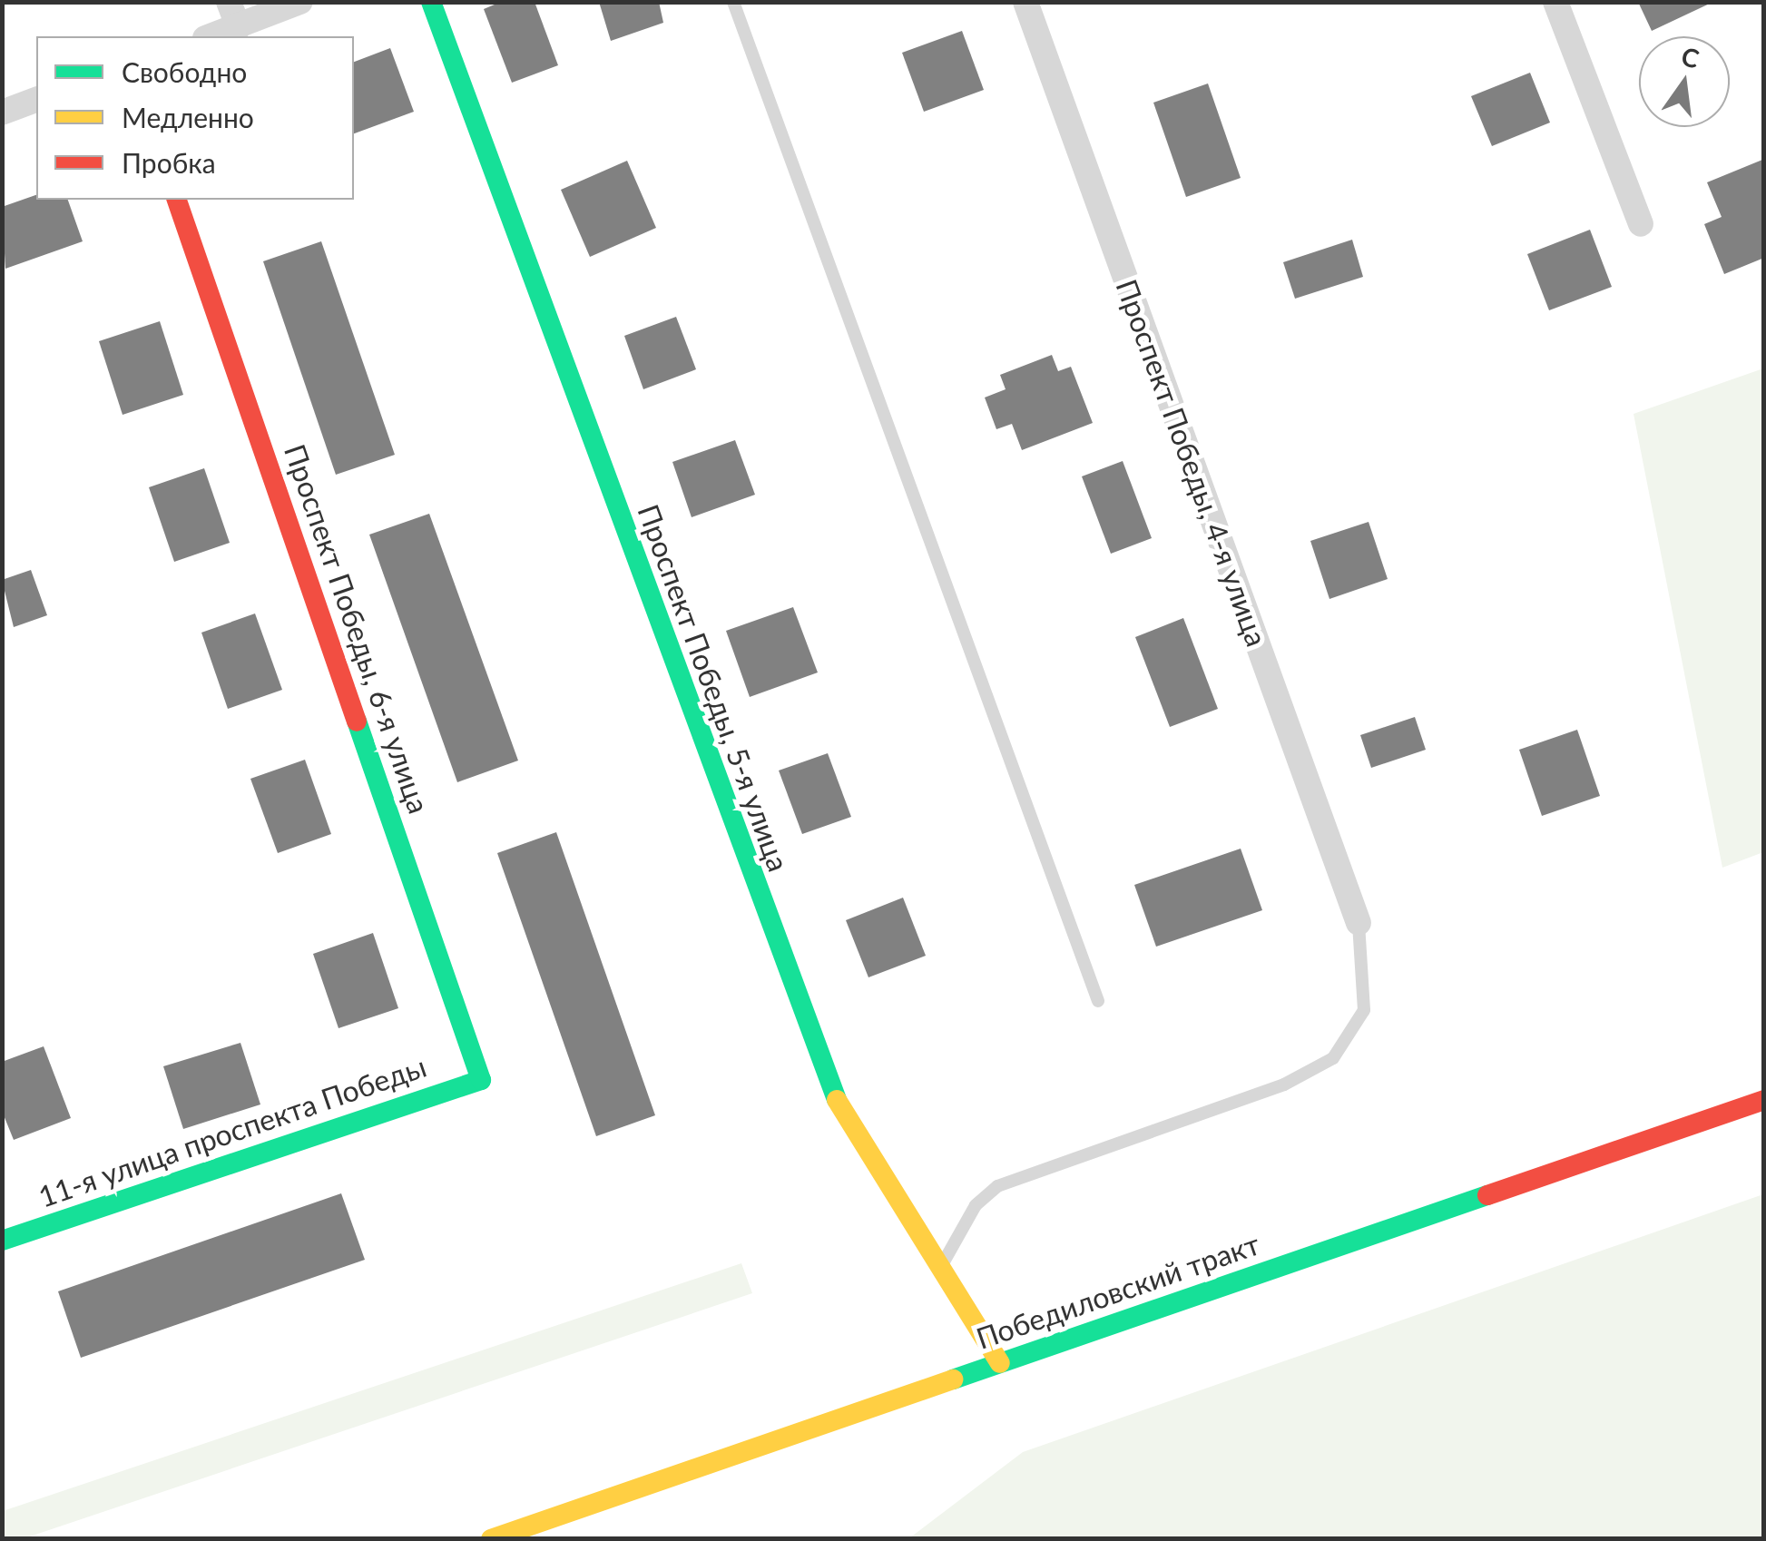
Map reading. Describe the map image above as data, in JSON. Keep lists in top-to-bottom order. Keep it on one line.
{"streets":{"street":["Проспект Победы, 4-я улица","Проспект Победы, 6-я улица","Проспект Победы, 5-я улица","11-я улица проспекта Победы","Победиловский тракт"]},"crossings":[["Проспект Победы, 6-я улица","11-я улица проспекта Победы"],["Проспект Победы, 5-я улица","Победиловский тракт"]],"legend":["Свободно","Медленно","Пробка"],"north":"top"}
